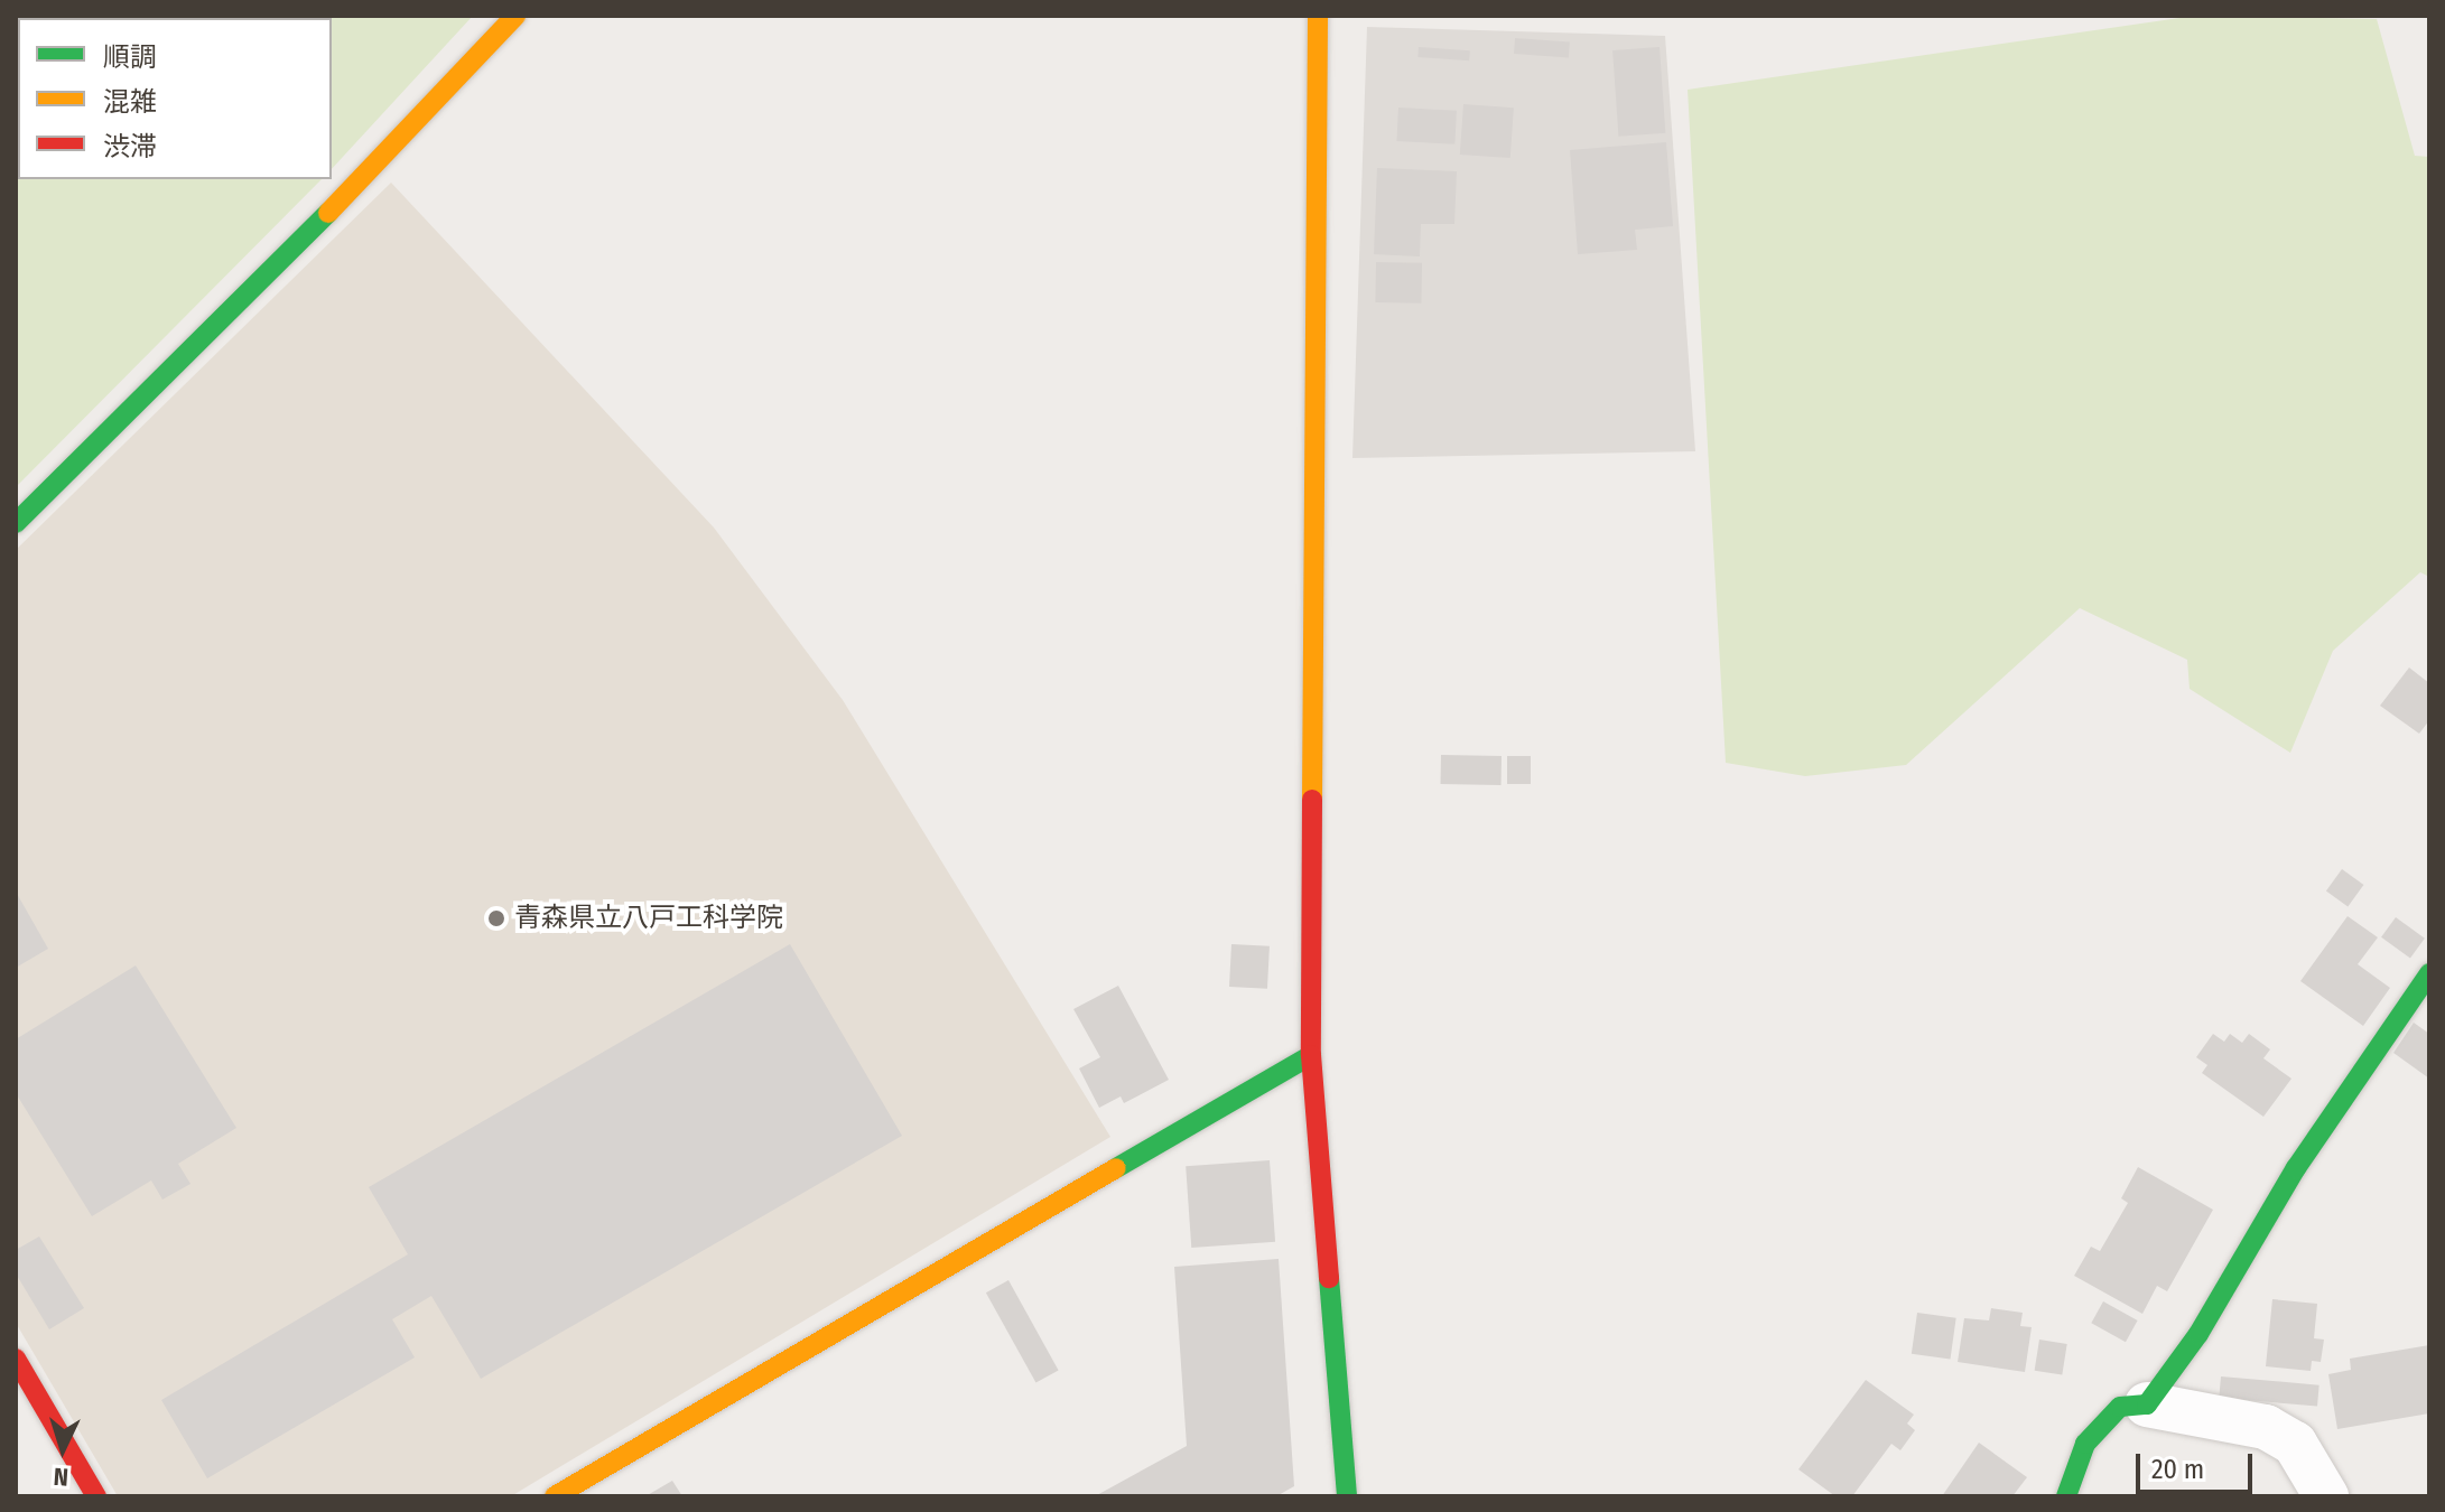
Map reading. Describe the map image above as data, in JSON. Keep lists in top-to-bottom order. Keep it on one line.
{"places":["青森県立八戸工科学院"],"legend":["順調","混雑","渋滞"],"scale_bar":"20 m","north":"bottom"}
